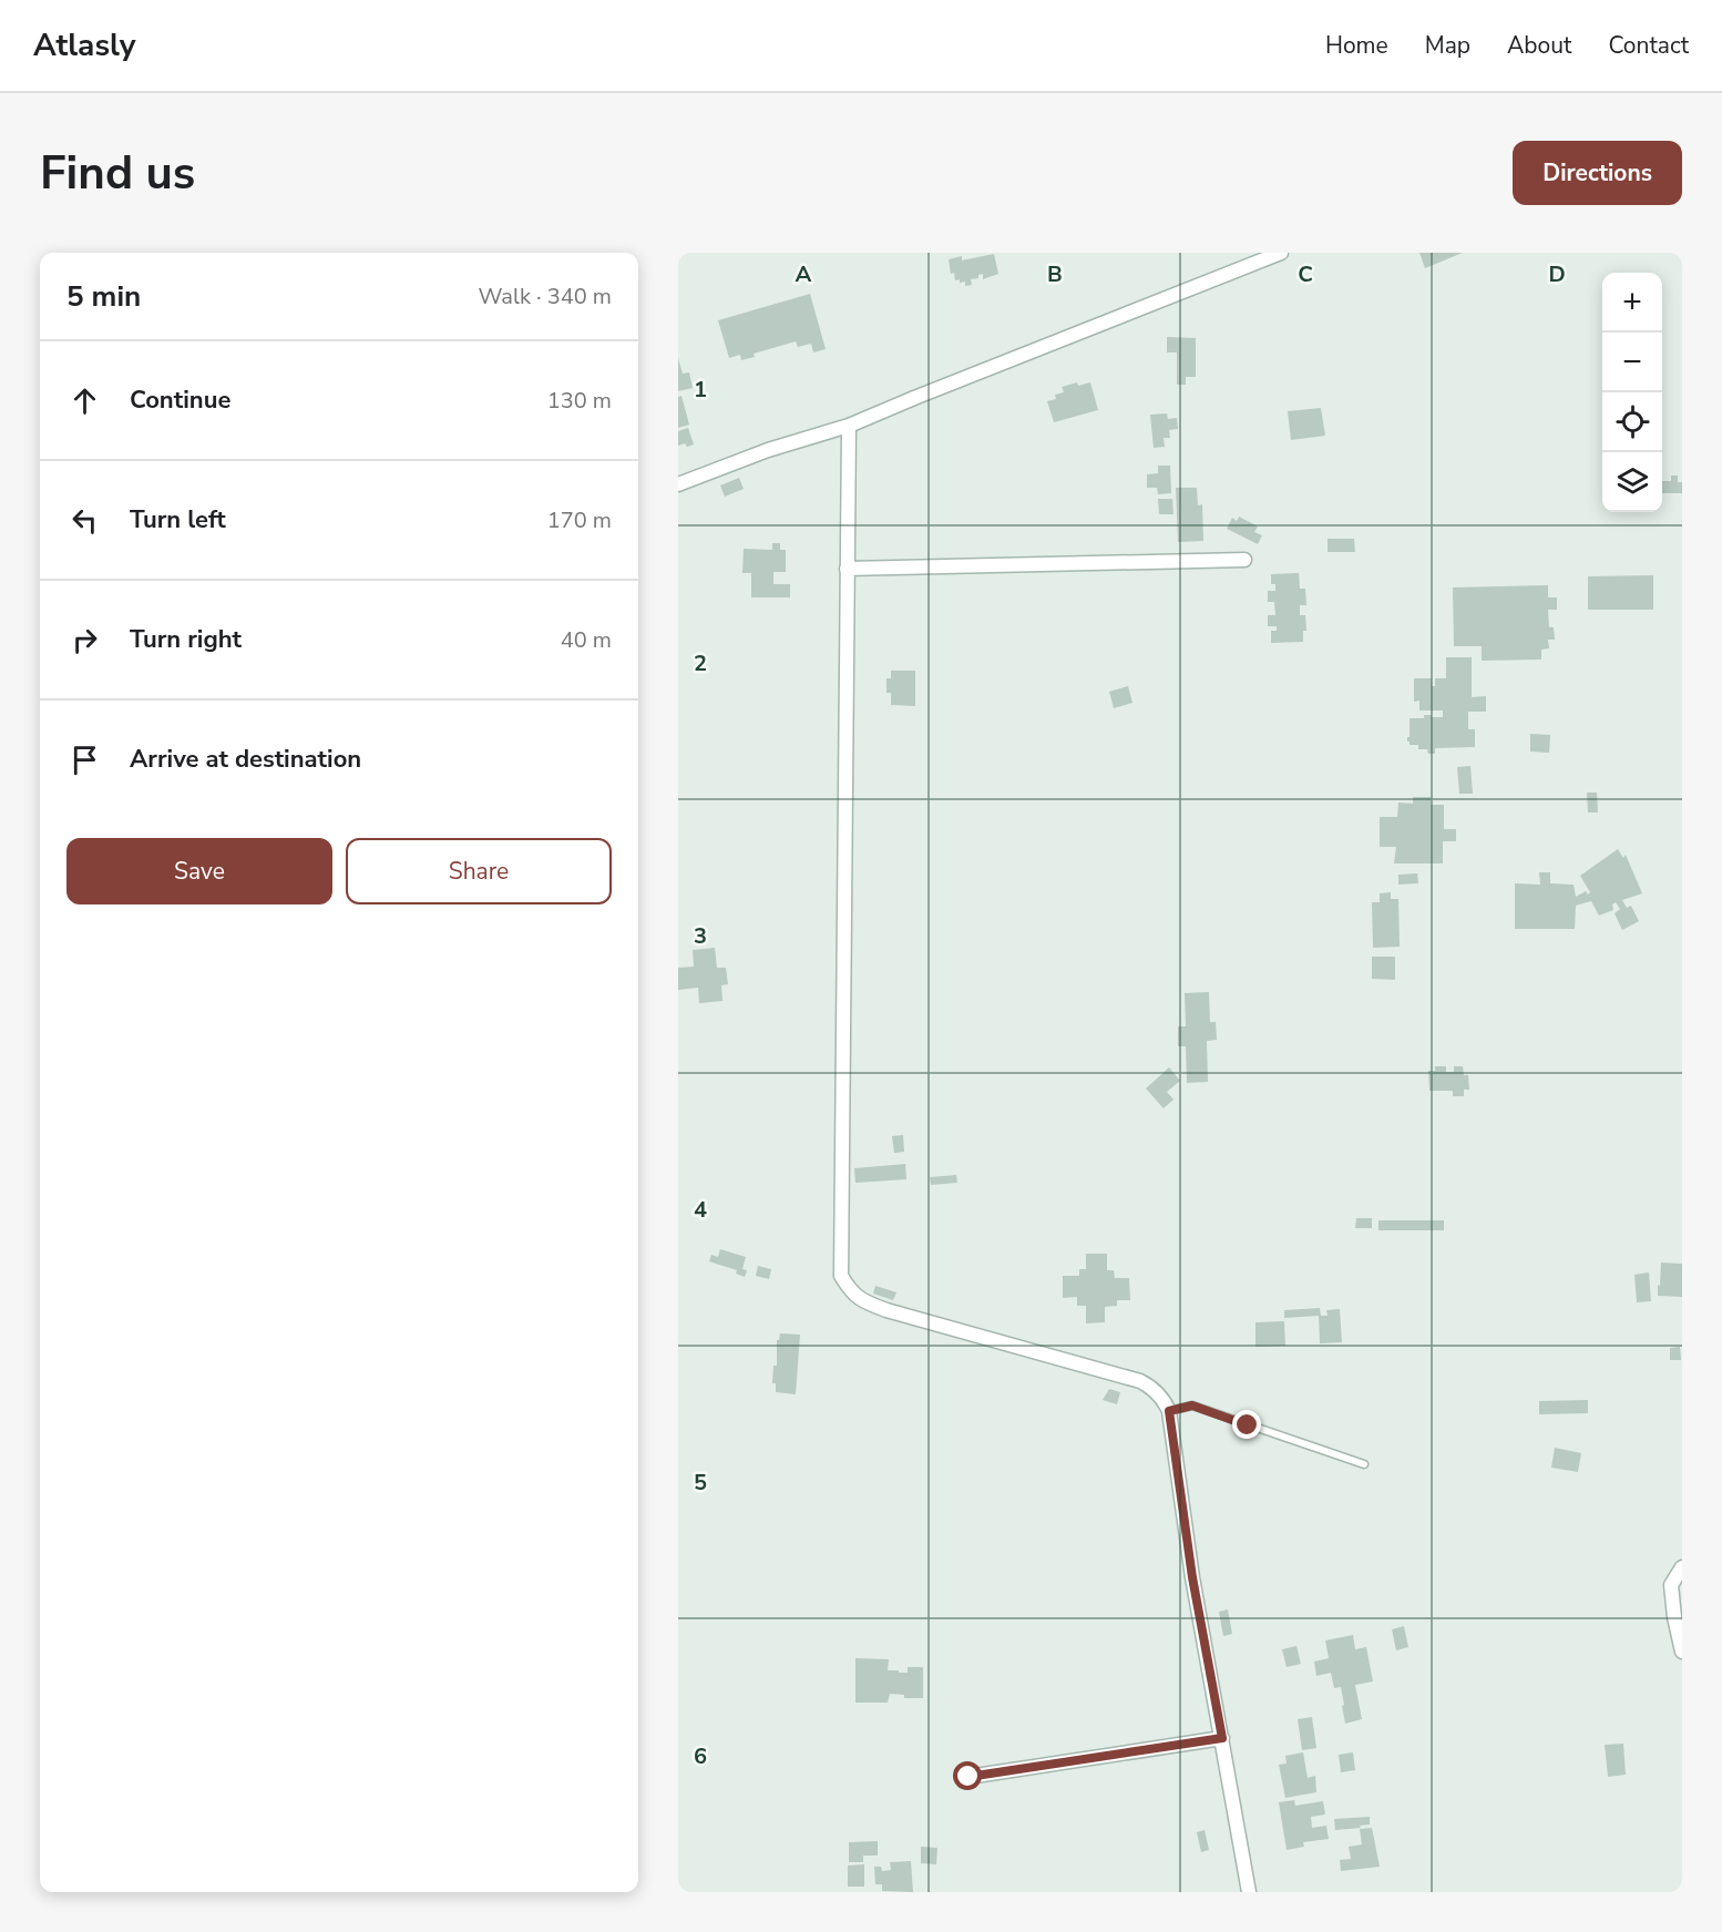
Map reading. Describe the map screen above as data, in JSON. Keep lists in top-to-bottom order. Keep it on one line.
{"page":{"header":"Atlasly","nav":["Home","Map","About","Contact"],"buttons":["Directions",["Save","Share"]],"title":"Find us","heading":["5 min","Walk · 340 m"],"map_buttons":["+","−"],"list":[["Continue","130 m"],["Turn left","170 m"],["Turn right","40 m"],"Arrive at destination"]},"grid":{"columns":["A","B","C","D"],"rows":["1","2","3","4","5","6"]}}
